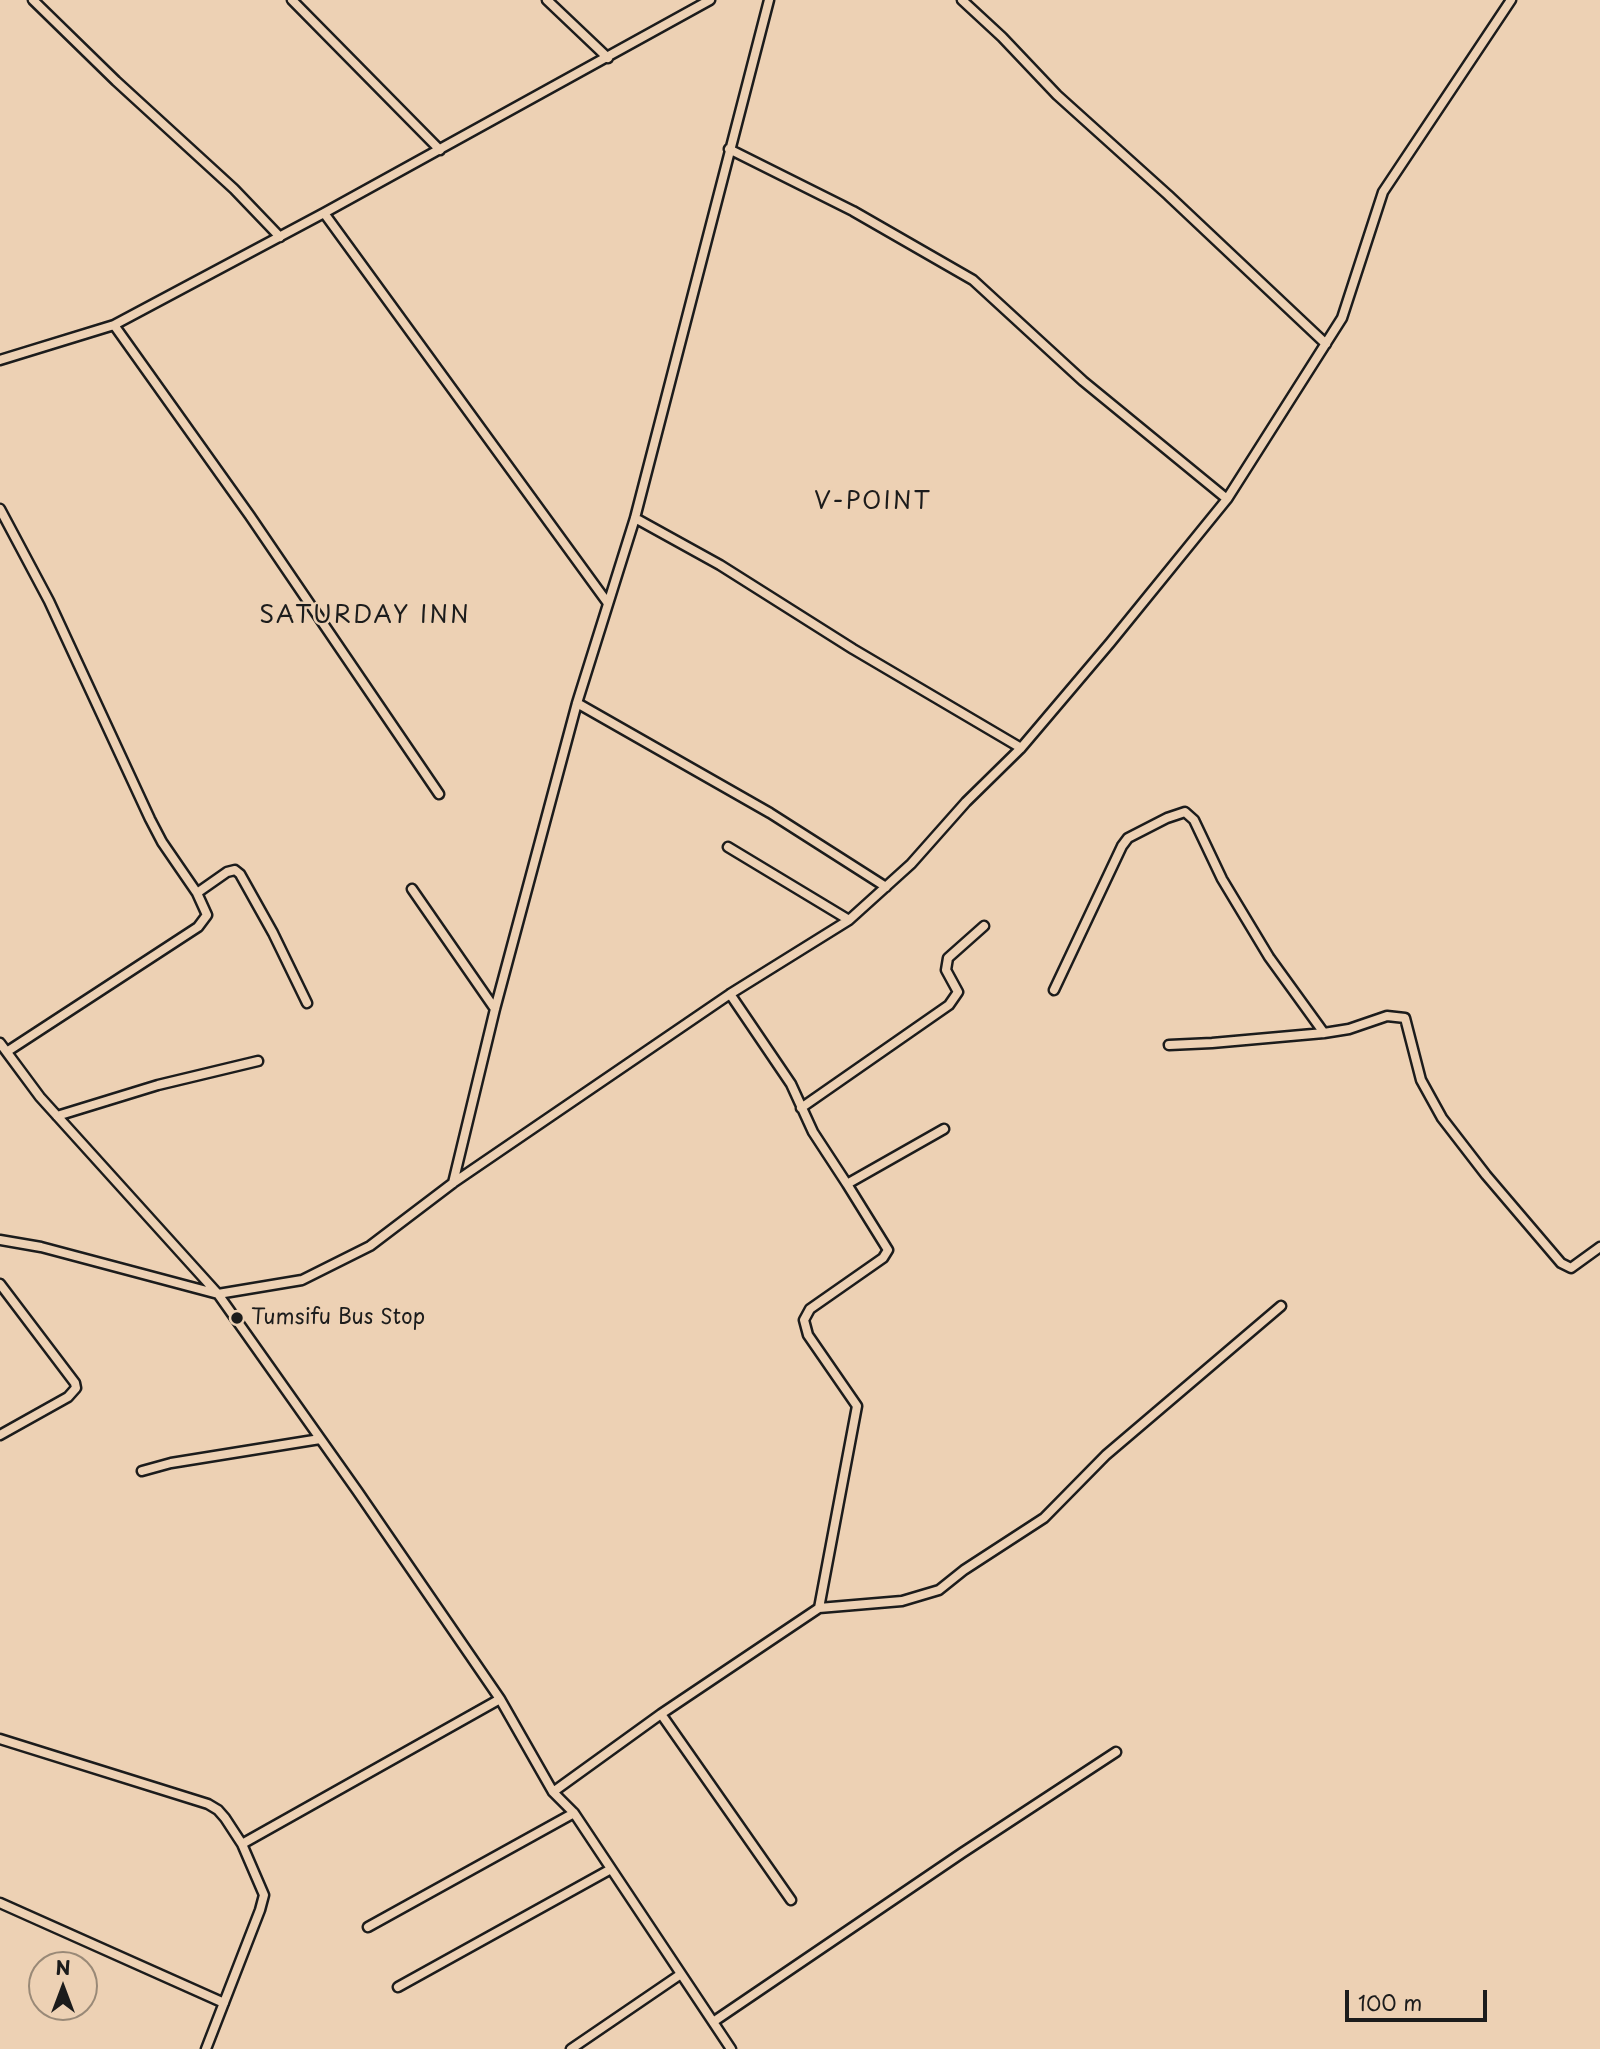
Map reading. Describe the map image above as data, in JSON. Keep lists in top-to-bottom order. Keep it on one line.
{"districts":["V-POINT","SATURDAY INN"],"places":["Tumsifu Bus Stop"],"scale_bar":"100 m","north":"top"}
